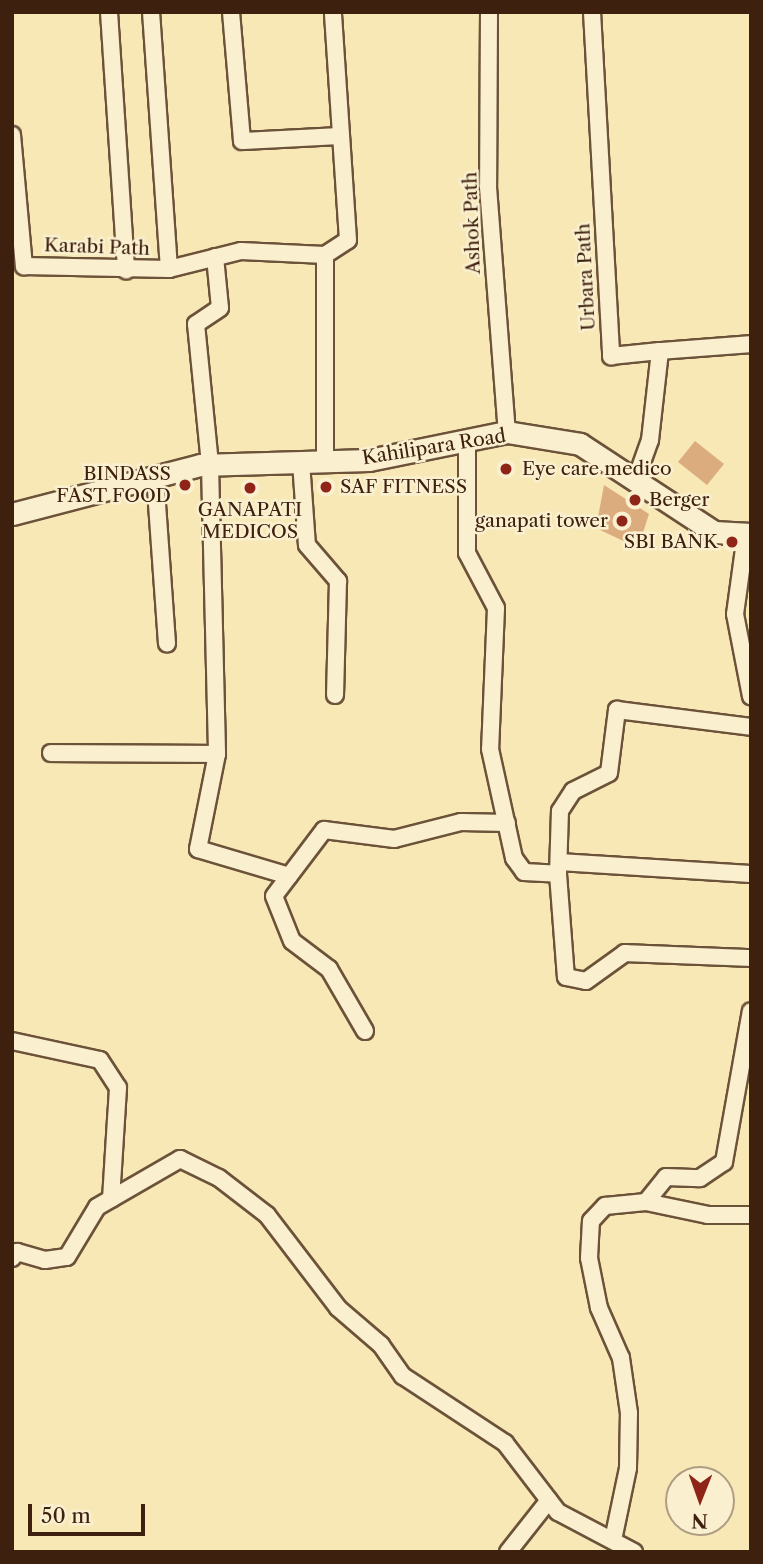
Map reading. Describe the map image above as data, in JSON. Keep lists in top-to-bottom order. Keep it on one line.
{"streets":{"main road":["Kahilipara Road"],"street":["Ashok Path","Karabi Path","Urbara Path"]},"crossings":[["Ashok Path","Kahilipara Road"]],"places":["Eye care medico","BINDASS FAST FOOD","SAF FITNESS","GANAPATI MEDICOS","Berger","ganapati tower","SBI BANK"],"scale_bar":"50 m","north":"bottom"}
